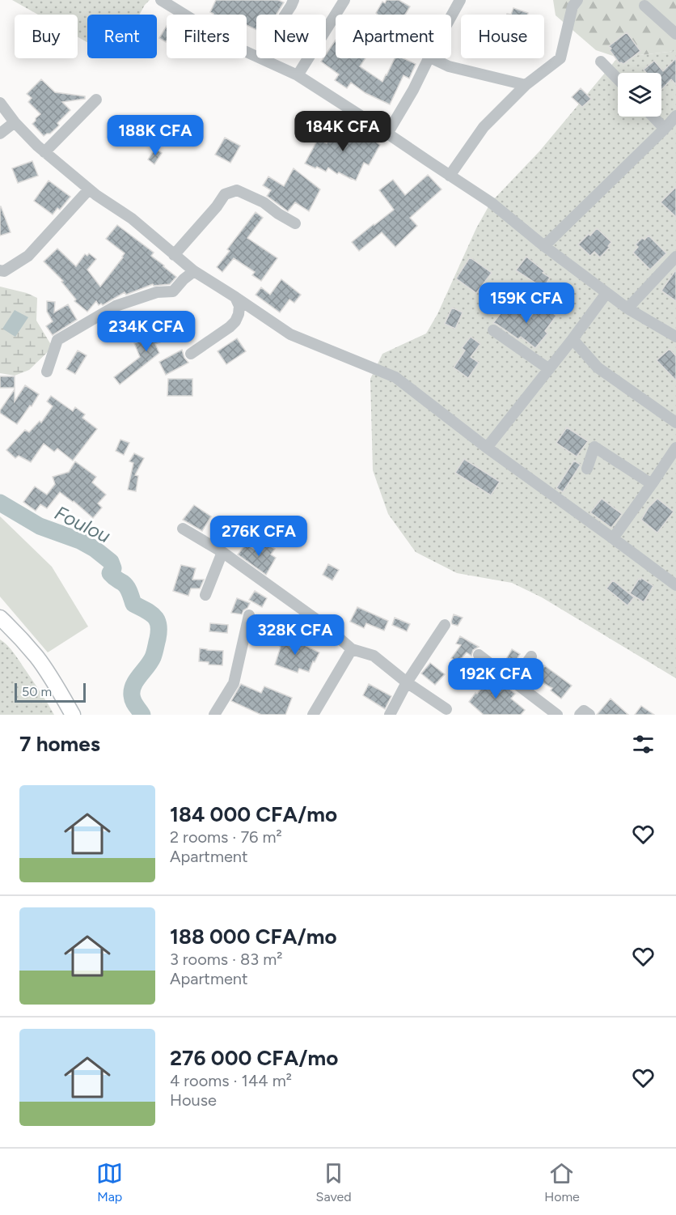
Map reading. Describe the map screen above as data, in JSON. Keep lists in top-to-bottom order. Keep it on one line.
{"water":["Foulou"],"scale_bar":"50 m","page":{"chip":["Buy","Rent","Filters","New","Apartment","House"],"price":["184K CFA","188K CFA","159K CFA","234K CFA","276K CFA","328K CFA","192K CFA"],"scale":"50 m","heading":"7 homes","list":[{"name":"184 000 CFA/mo","note":"2 rooms · 76 m² · Apartment"},{"name":"188 000 CFA/mo","note":"3 rooms · 83 m² · Apartment"},{"name":"276 000 CFA/mo","note":"4 rooms · 144 m² · House"}],"tabs":["Map","Saved","Home"]}}
